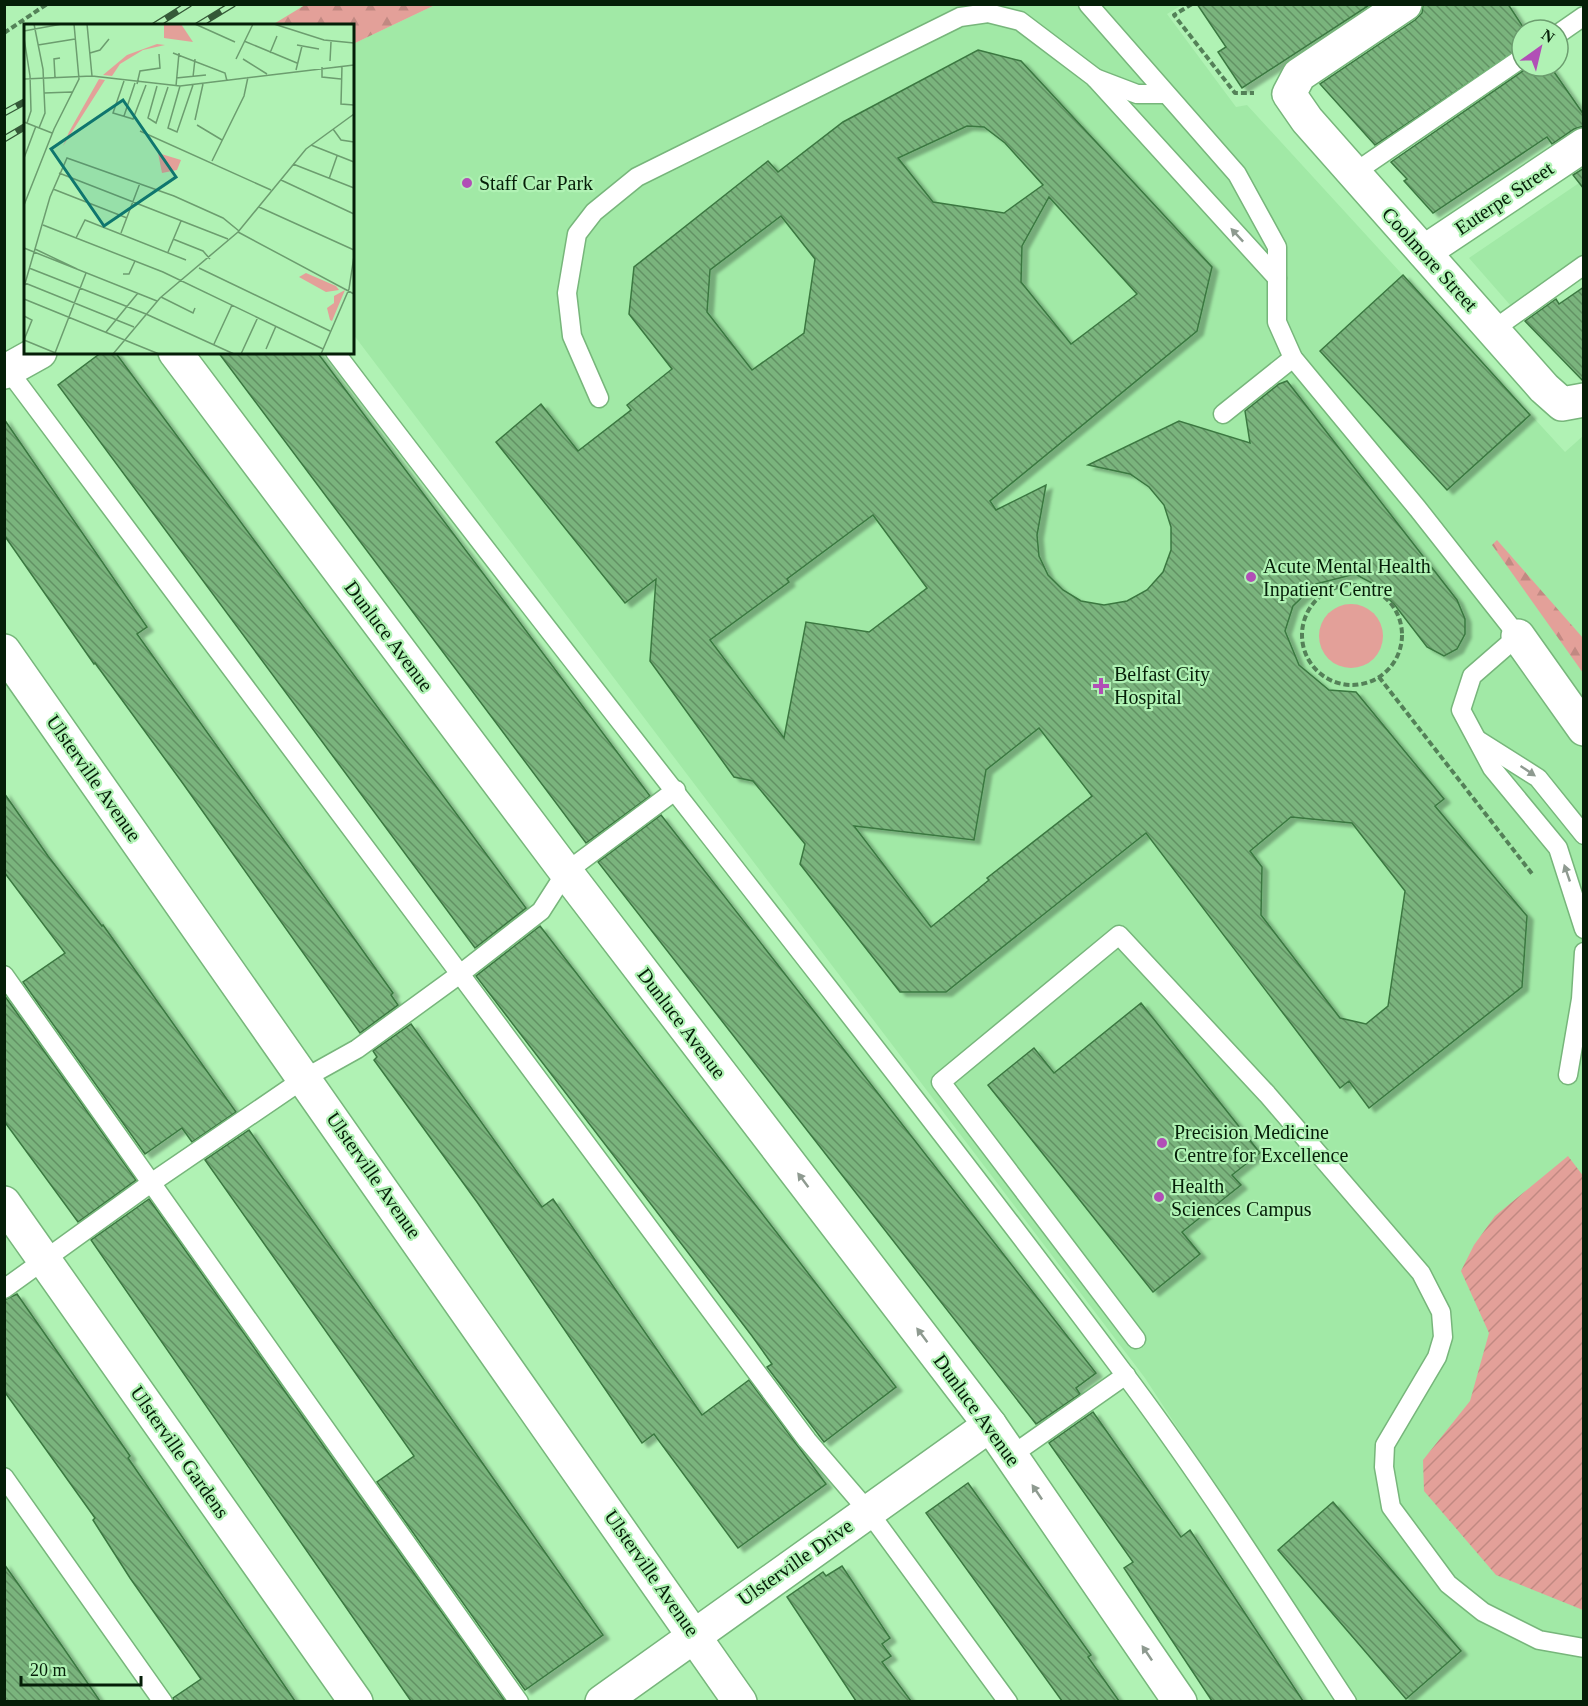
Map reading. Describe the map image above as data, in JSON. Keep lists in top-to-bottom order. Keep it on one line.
{"streets":{"street":["Euterpe Street","Coolmore Street","Dunluce Avenue","Ulsterville Avenue","Ulsterville Gardens","Ulsterville Drive"]},"crossings":[["Euterpe Street","Coolmore Street"],["Dunluce Avenue","Ulsterville Drive"],["Ulsterville Avenue","Ulsterville Drive"]],"one_way":["Dunluce Avenue"],"places":{"other":["Staff Car Park","Acute Mental Health Inpatient Centre","Precision Medicine Centre for Excellence","Health Sciences Campus"],"health":["Belfast City Hospital"]},"scale_bar":"20 m","north":"top right"}
